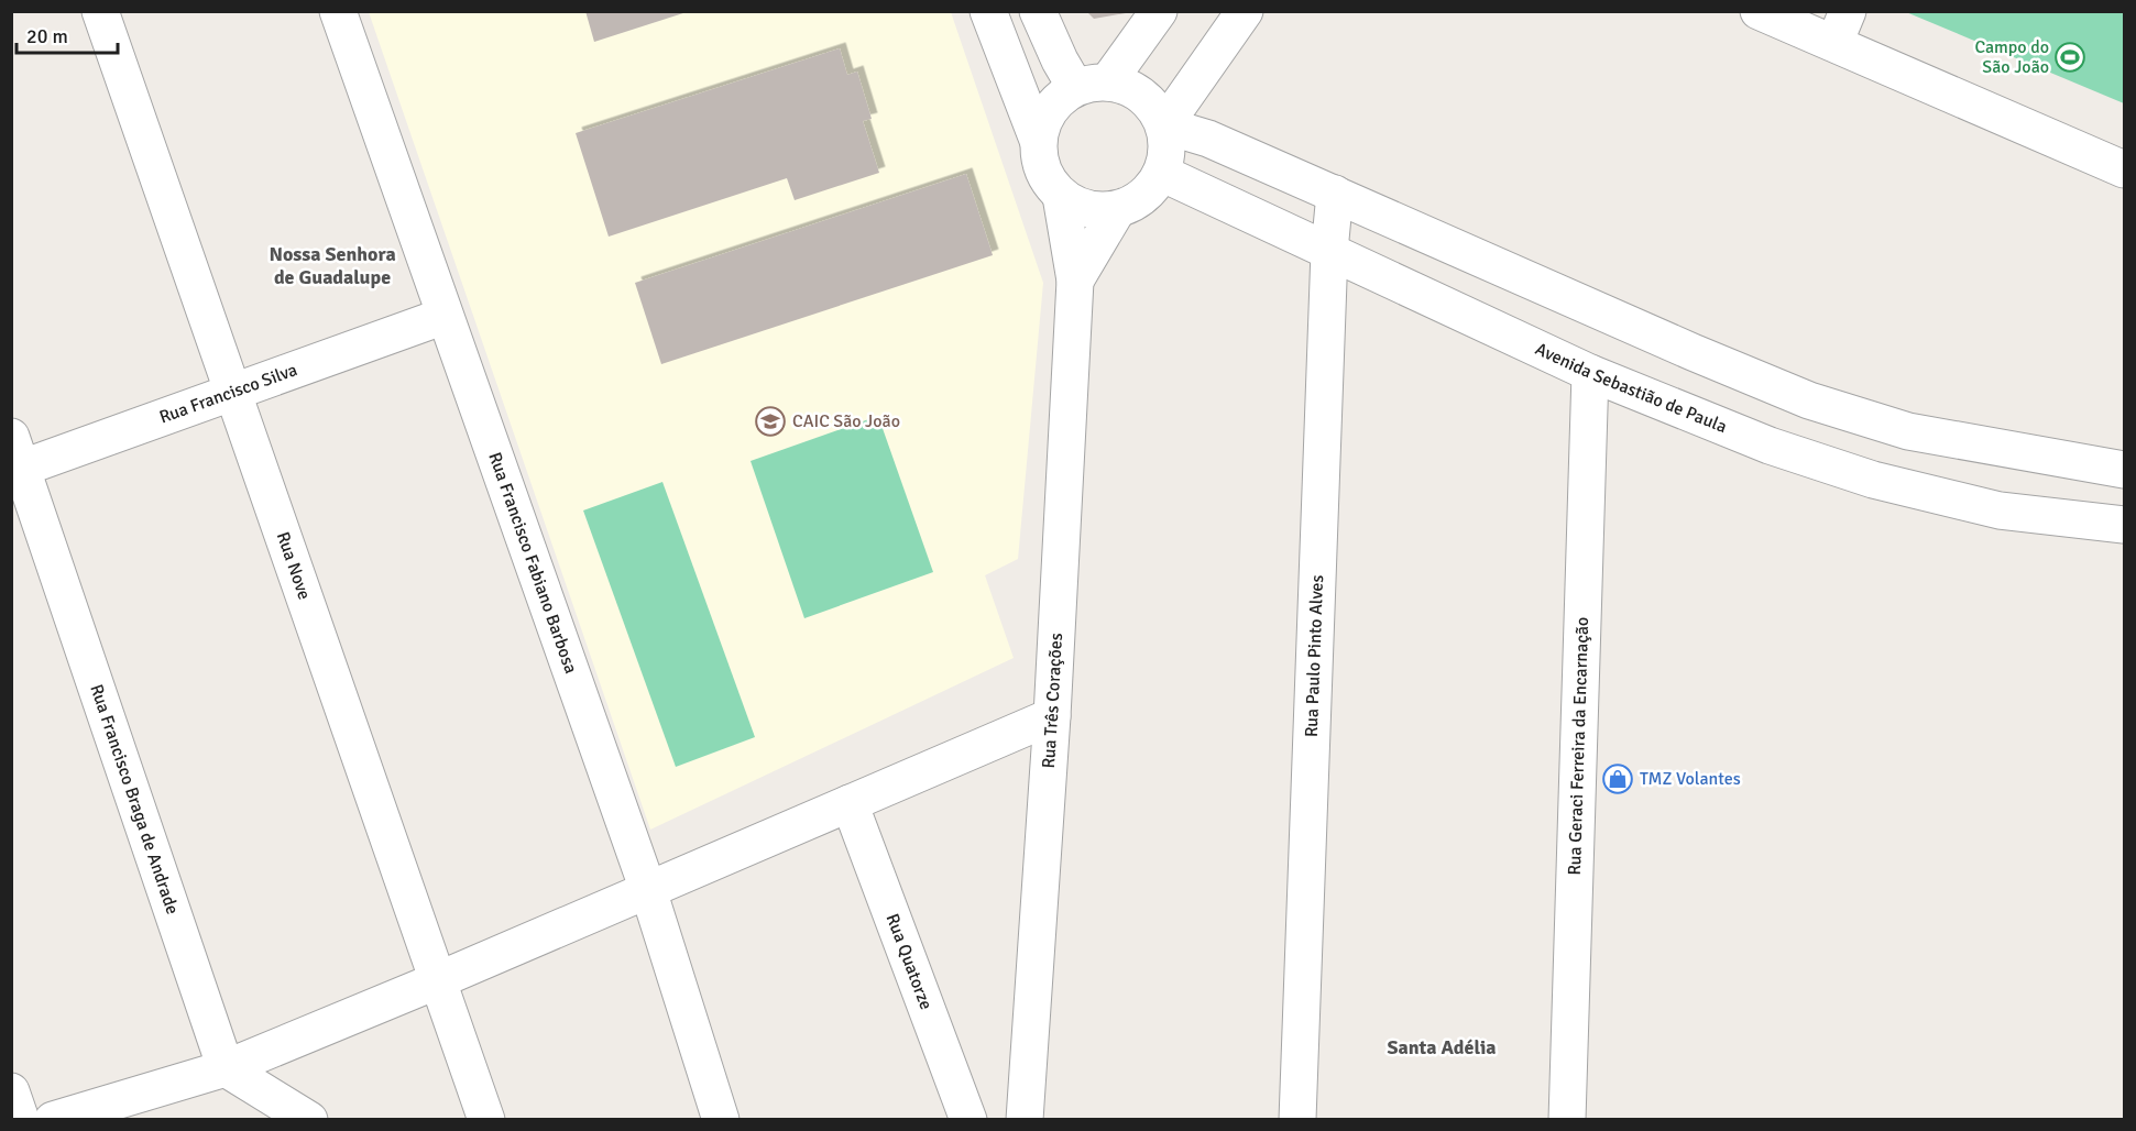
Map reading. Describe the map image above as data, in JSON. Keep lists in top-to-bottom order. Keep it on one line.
{"streets":{"street":["Avenida Sebastião de Paula","Rua Francisco Silva","Rua Francisco Fabiano Barbosa","Rua Nove","Rua Paulo Pinto Alves","Rua Três Corações","Rua Geraci Ferreira da Encarnação","Rua Francisco Braga de Andrade","Rua Quatorze"]},"crossings":[["Avenida Sebastião de Paula","Rua Paulo Pinto Alves"],["Avenida Sebastião de Paula","Rua Três Corações"],["Avenida Sebastião de Paula","Rua Geraci Ferreira da Encarnação"],["Rua Francisco Silva","Rua Francisco Fabiano Barbosa"],["Rua Francisco Silva","Rua Nove"],["Rua Francisco Silva","Rua Francisco Braga de Andrade"]],"districts":["Nossa Senhora de Guadalupe","Santa Adélia"],"places":{"sports":["Campo do São João"],"school or university":["CAIC São João"],"shop":["TMZ Volantes"]},"scale_bar":"20 m"}
